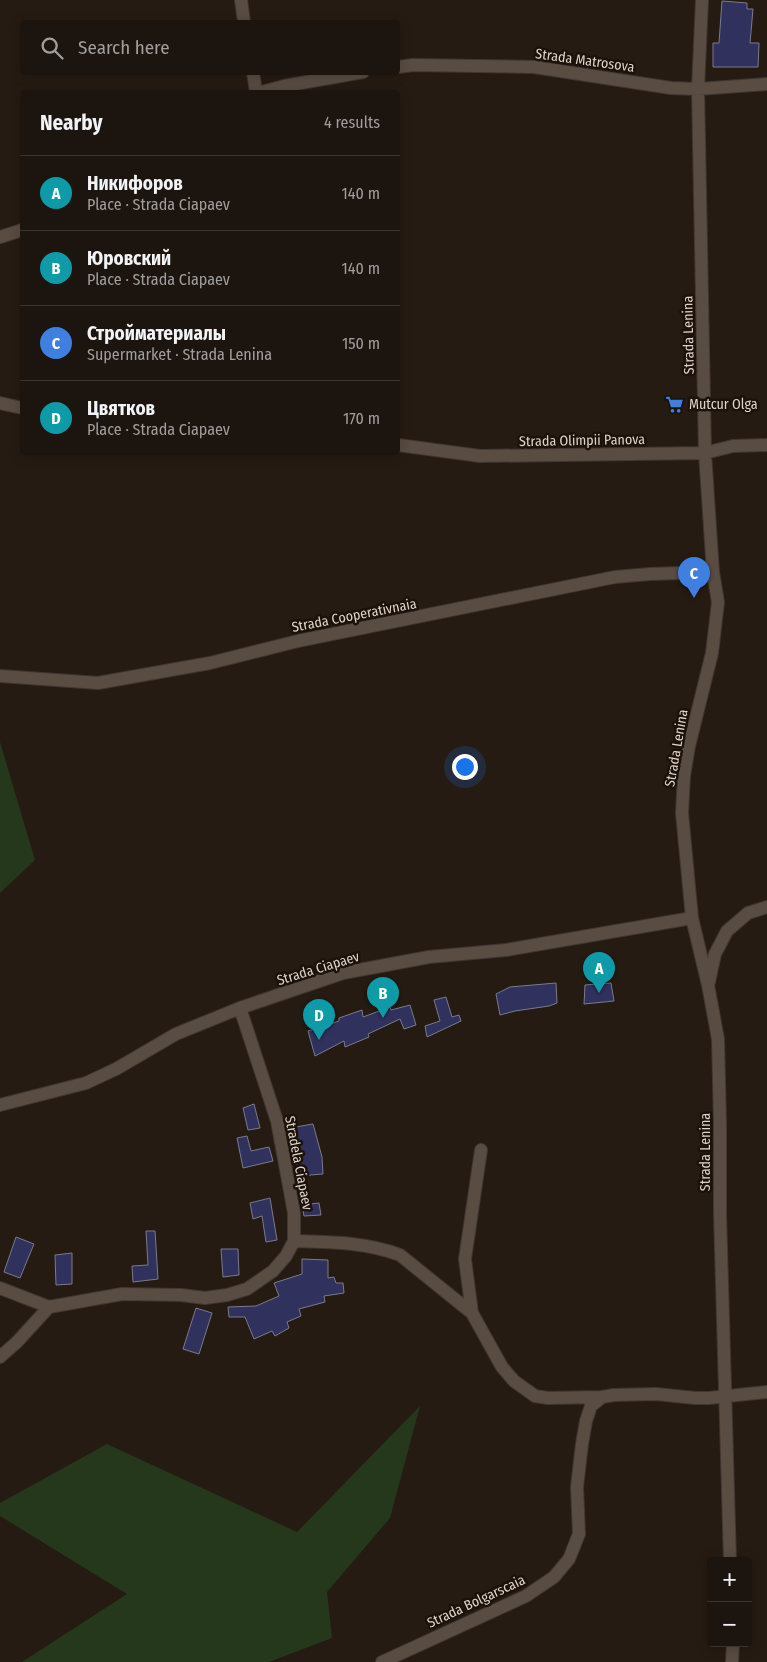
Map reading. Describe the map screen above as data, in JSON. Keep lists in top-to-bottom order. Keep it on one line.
{"streets":{"street":["Strada Matrosova","Strada Lenina","Strada Olimpii Panova","Strada Cooperativnaia","Strada Ciapaev","Stradela Ciapaev","Strada Bolgarscaia"]},"crossings":[["Strada Matrosova","Strada Lenina"],["Strada Lenina","Strada Olimpii Panova"],["Strada Lenina","Strada Cooperativnaia"],["Strada Lenina","Strada Ciapaev"],["Strada Ciapaev","Stradela Ciapaev"]],"places":{"supermarket":["Mutcur Olga"]},"page":{"search":"Search here","heading":["Nearby","4 results"],"list":[{"mark":"A","name":"Никифоров","note":"Place · Strada Ciapaev","value":"140 m"},{"mark":"B","name":"Юровский","note":"Place · Strada Ciapaev","value":"140 m"},{"mark":"C","name":"Стройматериалы","note":"Supermarket · Strada Lenina","value":"150 m"},{"mark":"D","name":"Цвятков","note":"Place · Strada Ciapaev","value":"170 m"}],"pins":["C","A","B","D"],"map_buttons":["+","−"]}}
